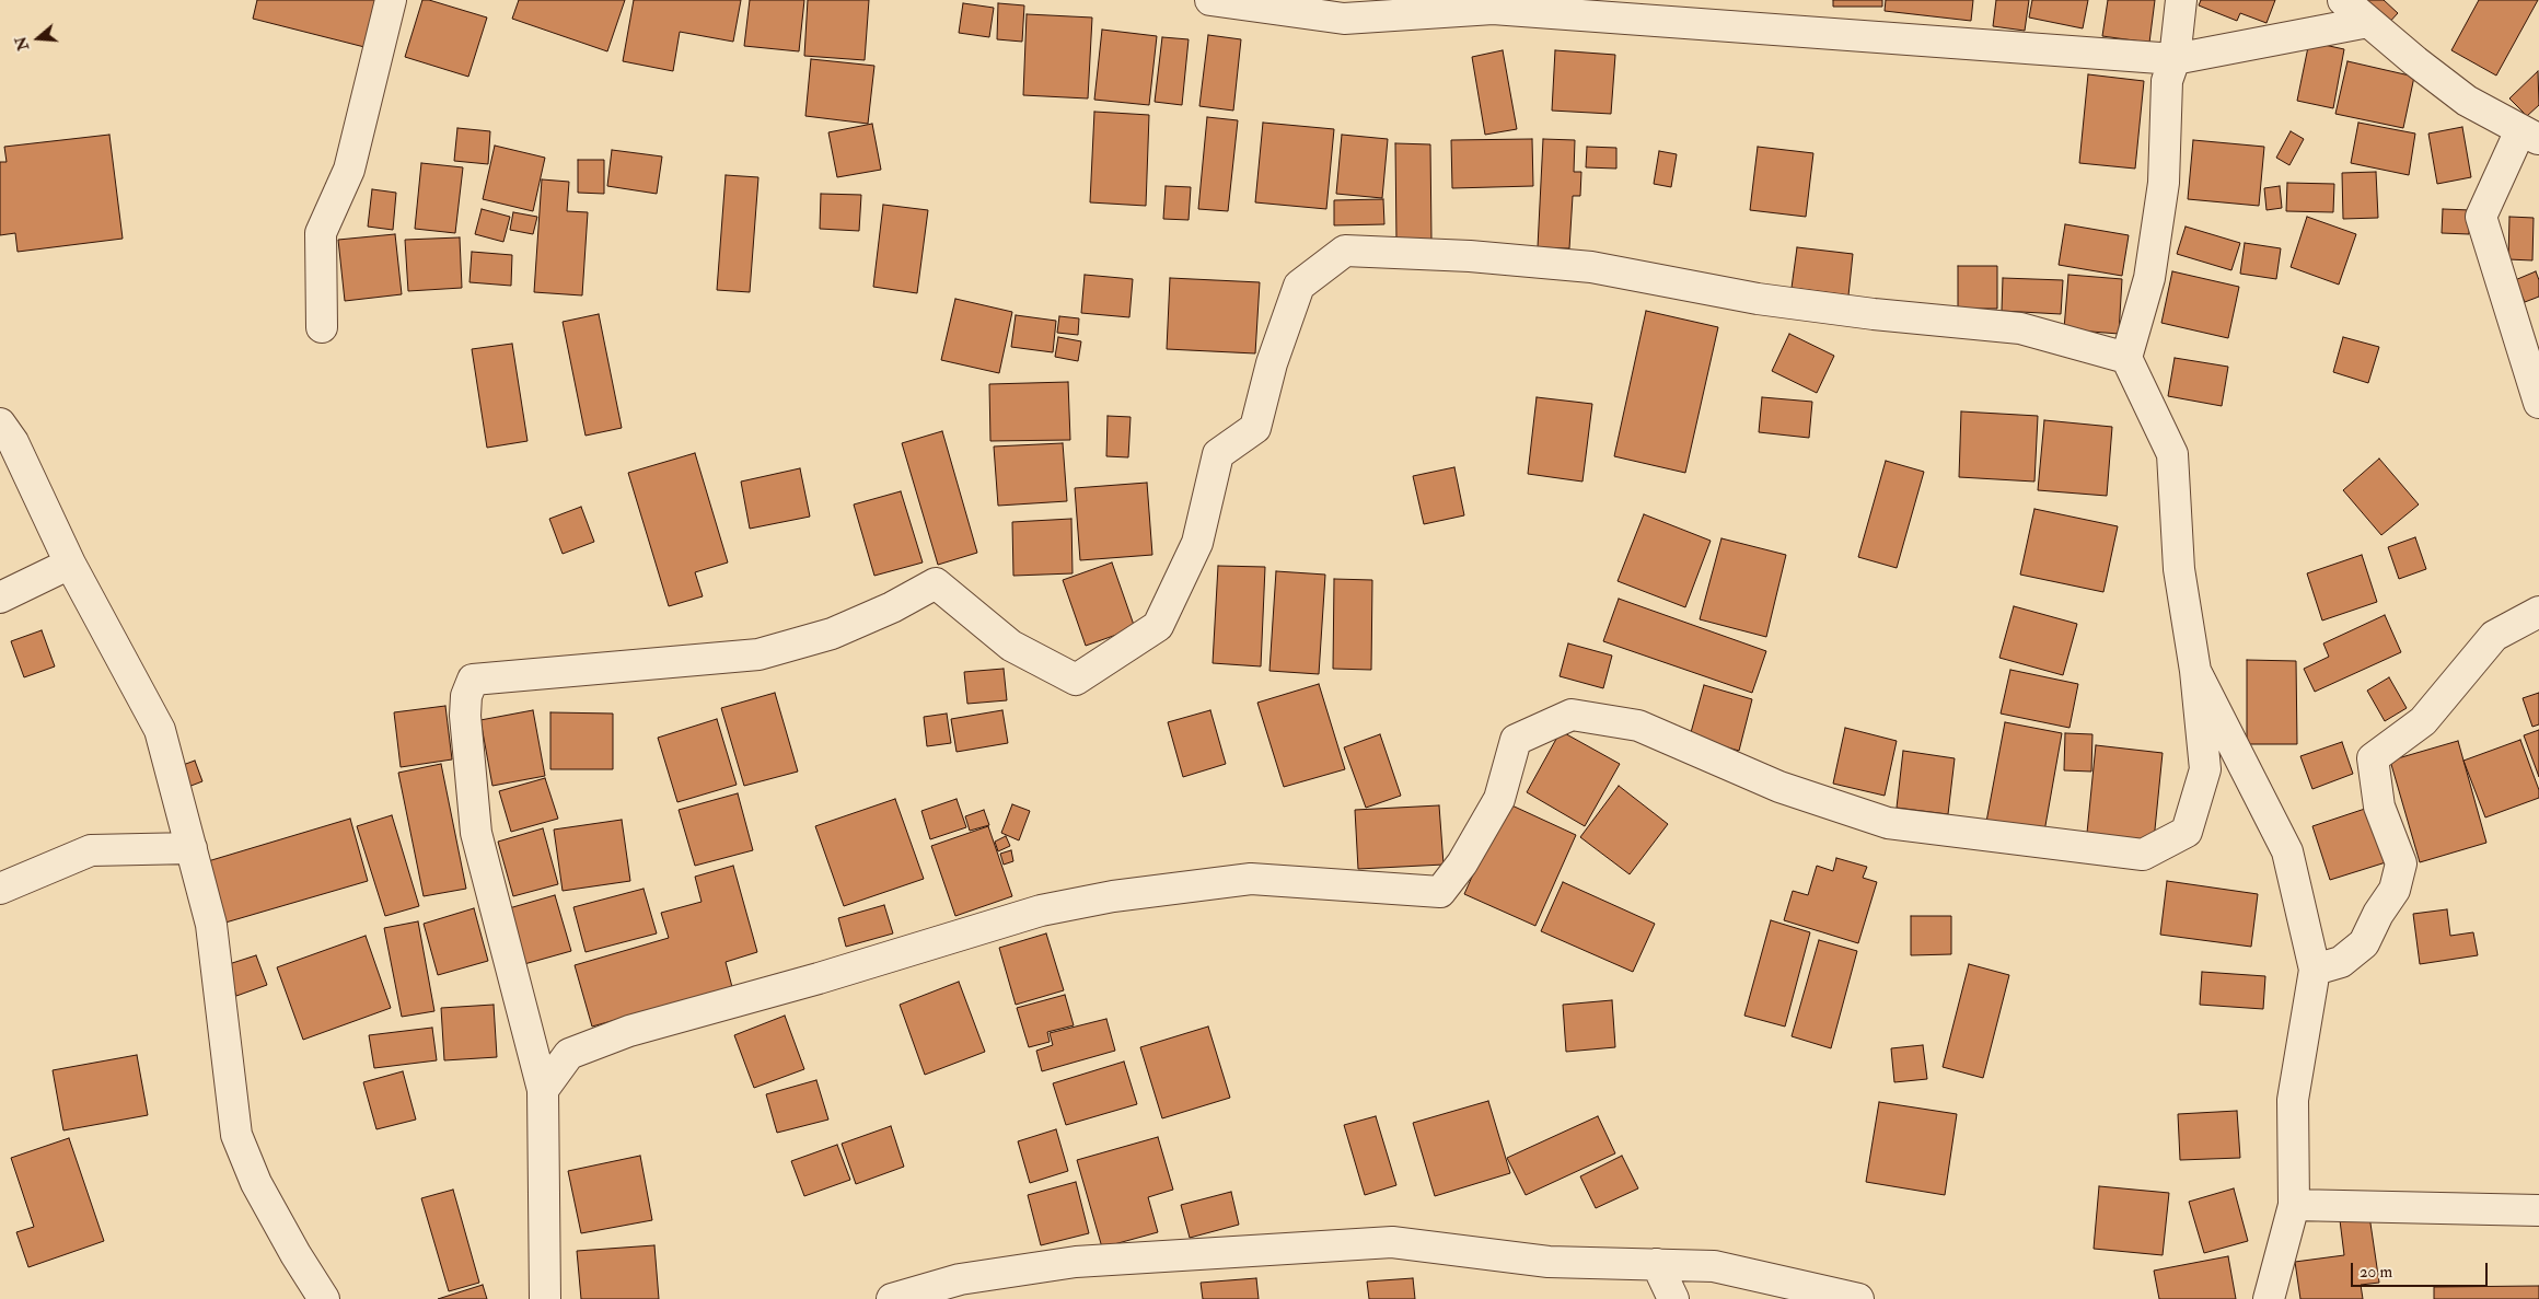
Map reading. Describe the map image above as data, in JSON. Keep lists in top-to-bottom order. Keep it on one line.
{"scale_bar":"20 m","north":"left"}
